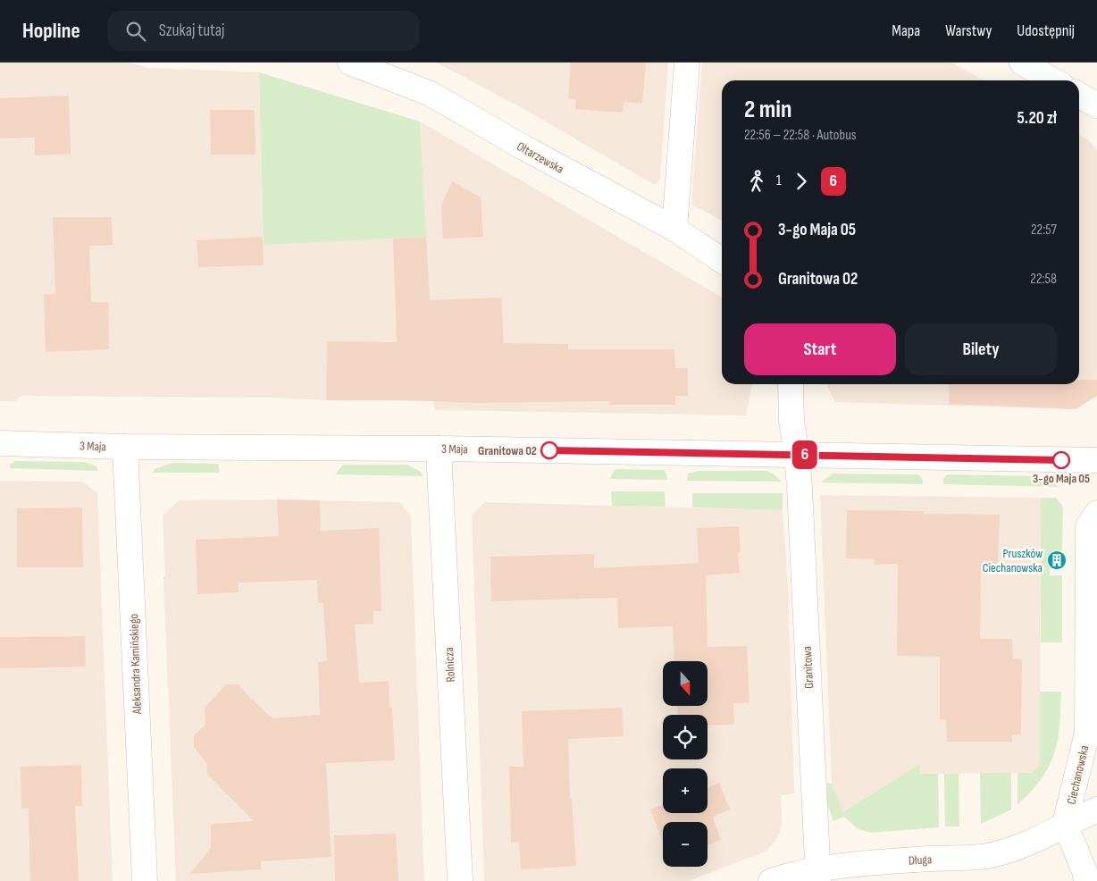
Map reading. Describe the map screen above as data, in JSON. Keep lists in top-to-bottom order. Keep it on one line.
{"streets":{"street":["Ołtarzewska","3 Maja","Aleksandra Kamińskiego","Rolnicza","Granitowa","Ciechanowska","Długa"]},"crossings":[["3 Maja","Aleksandra Kamińskiego"],["3 Maja","Rolnicza"],["3 Maja","Granitowa"],["Granitowa","Długa"],["Ciechanowska","Długa"]],"places":{"other":["Granitowa 02","3-go Maja 05"],"building":["Pruszków Ciechanowska"]},"lines":["bus line 6"],"north":"bottom","page":{"header":"Hopline","search":"Szukaj tutaj","nav":["Mapa","Warstwy","Udostępnij"],"on_map":"6","heading":["2 min","22:56 – 22:58 · Autobus","5.20 zł"],"legs":["1","6"],"list":[{"name":"3-go Maja 05","value":"22:57"},{"name":"Granitowa 02","value":"22:58"}],"buttons":["Start","Bilety"],"map_buttons":["+","−"]}}
